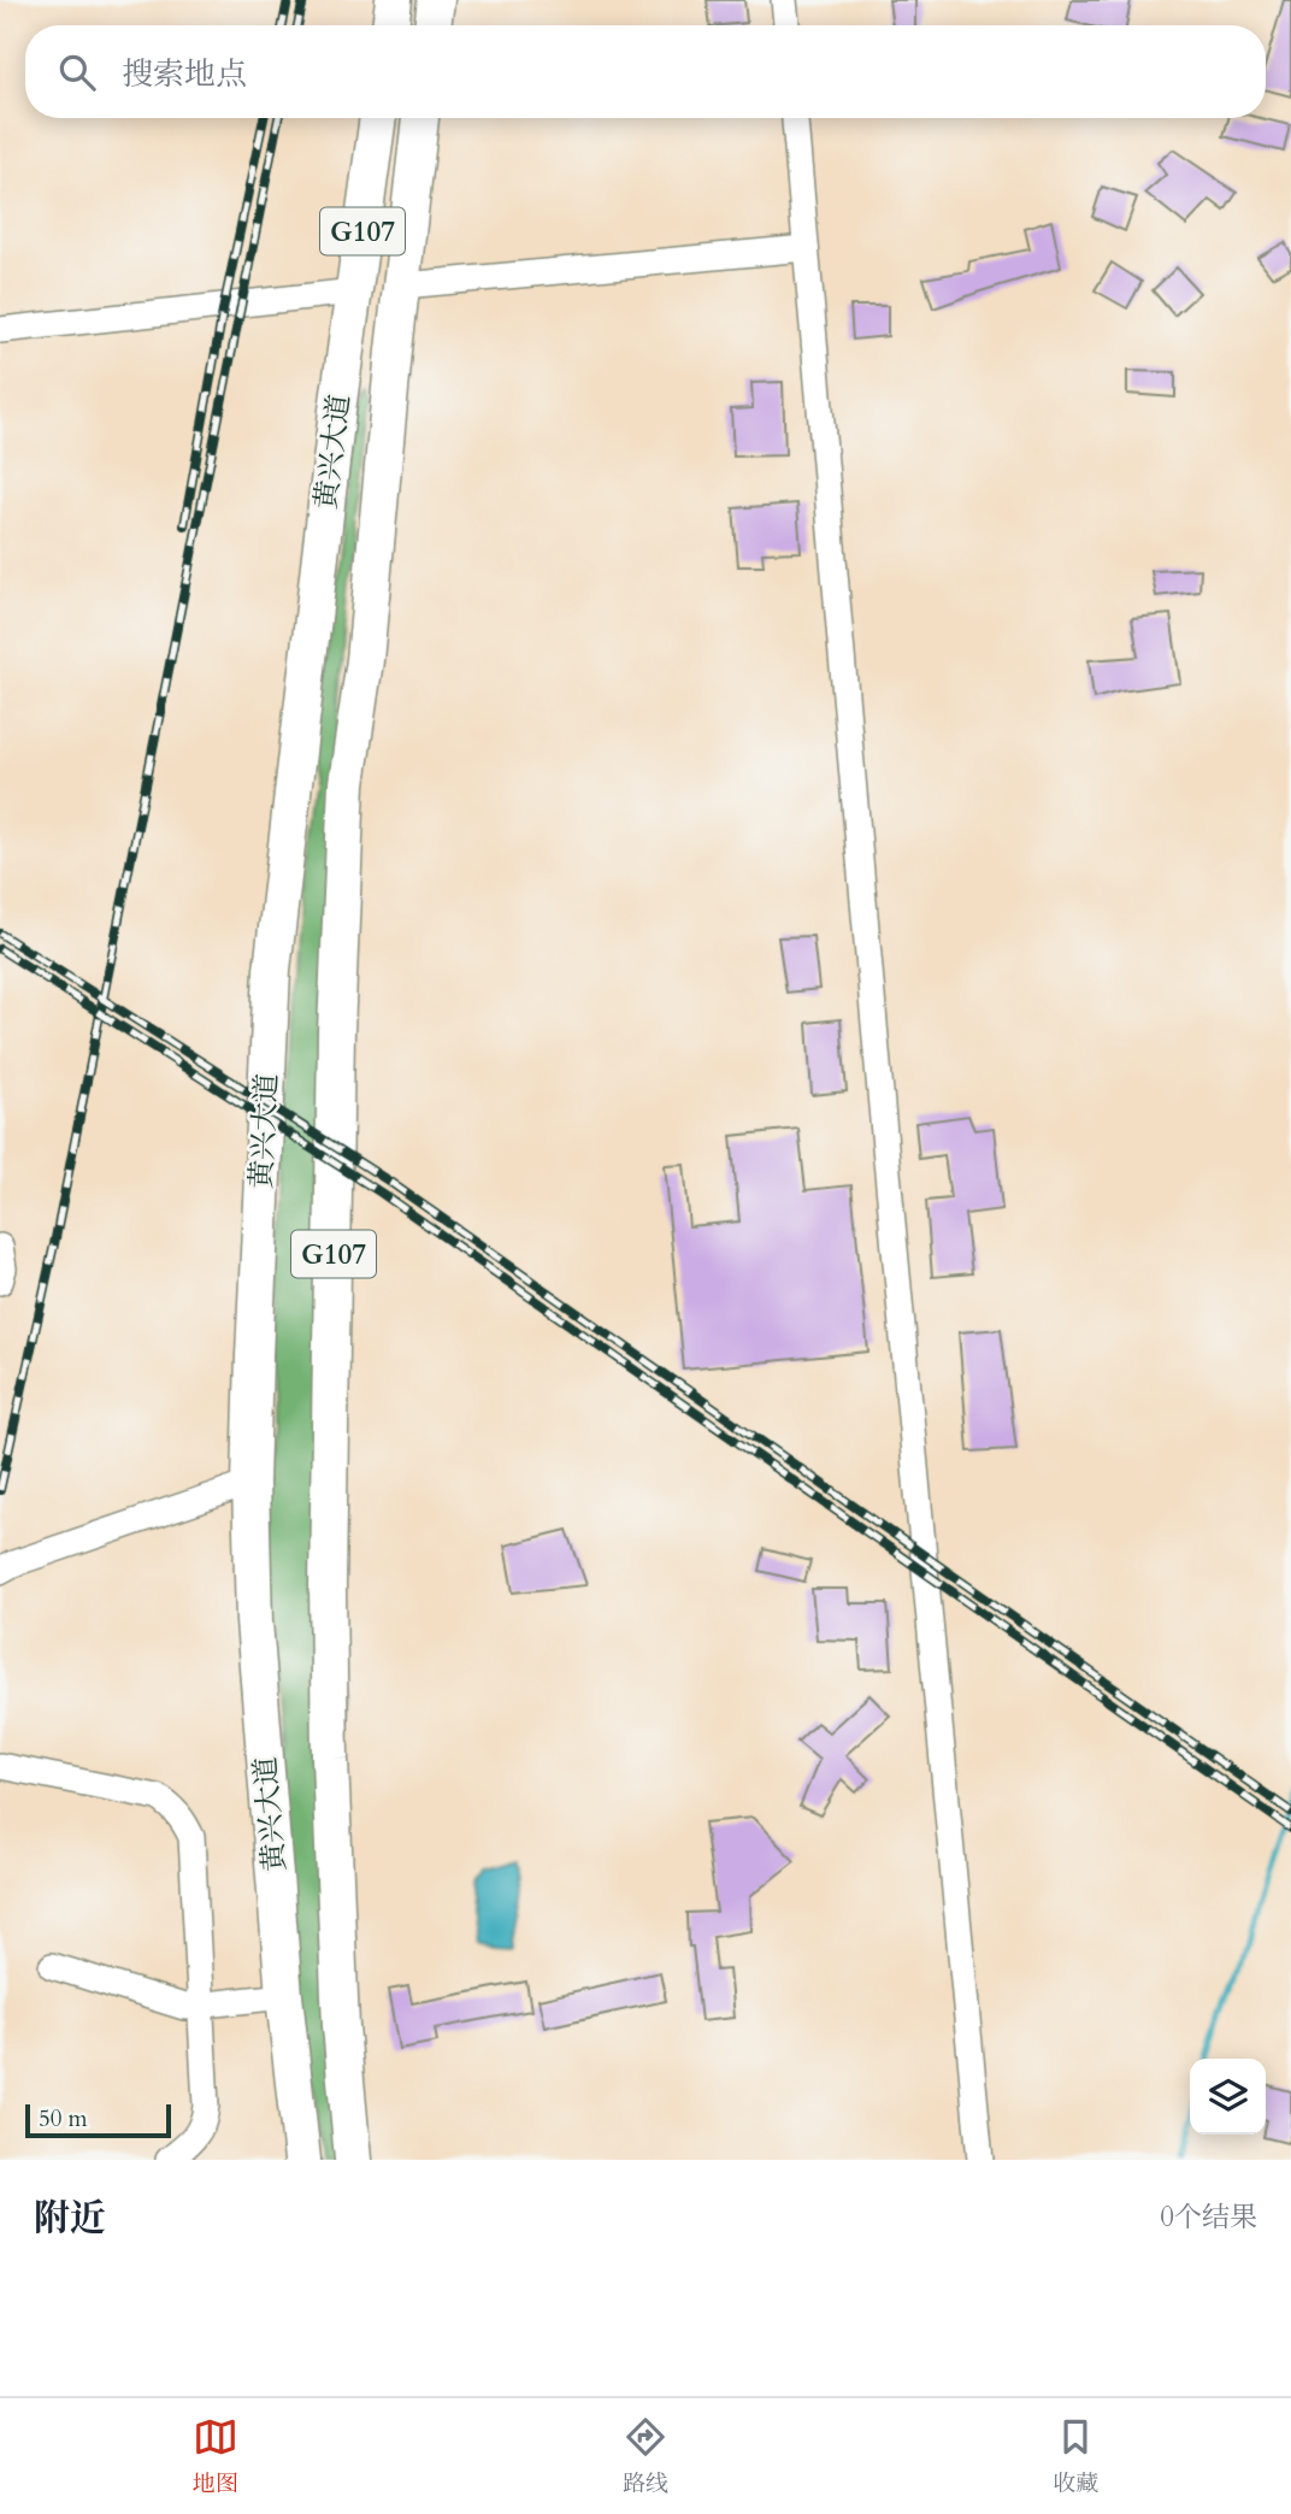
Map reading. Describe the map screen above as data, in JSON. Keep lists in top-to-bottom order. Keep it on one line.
{"streets":{"highway":["G107","黄兴大道"]},"scale_bar":"50 m","page":{"search":"搜索地点","scale":"50 m","heading":["附近","0个结果"],"nav":["地图","路线","收藏"]}}
